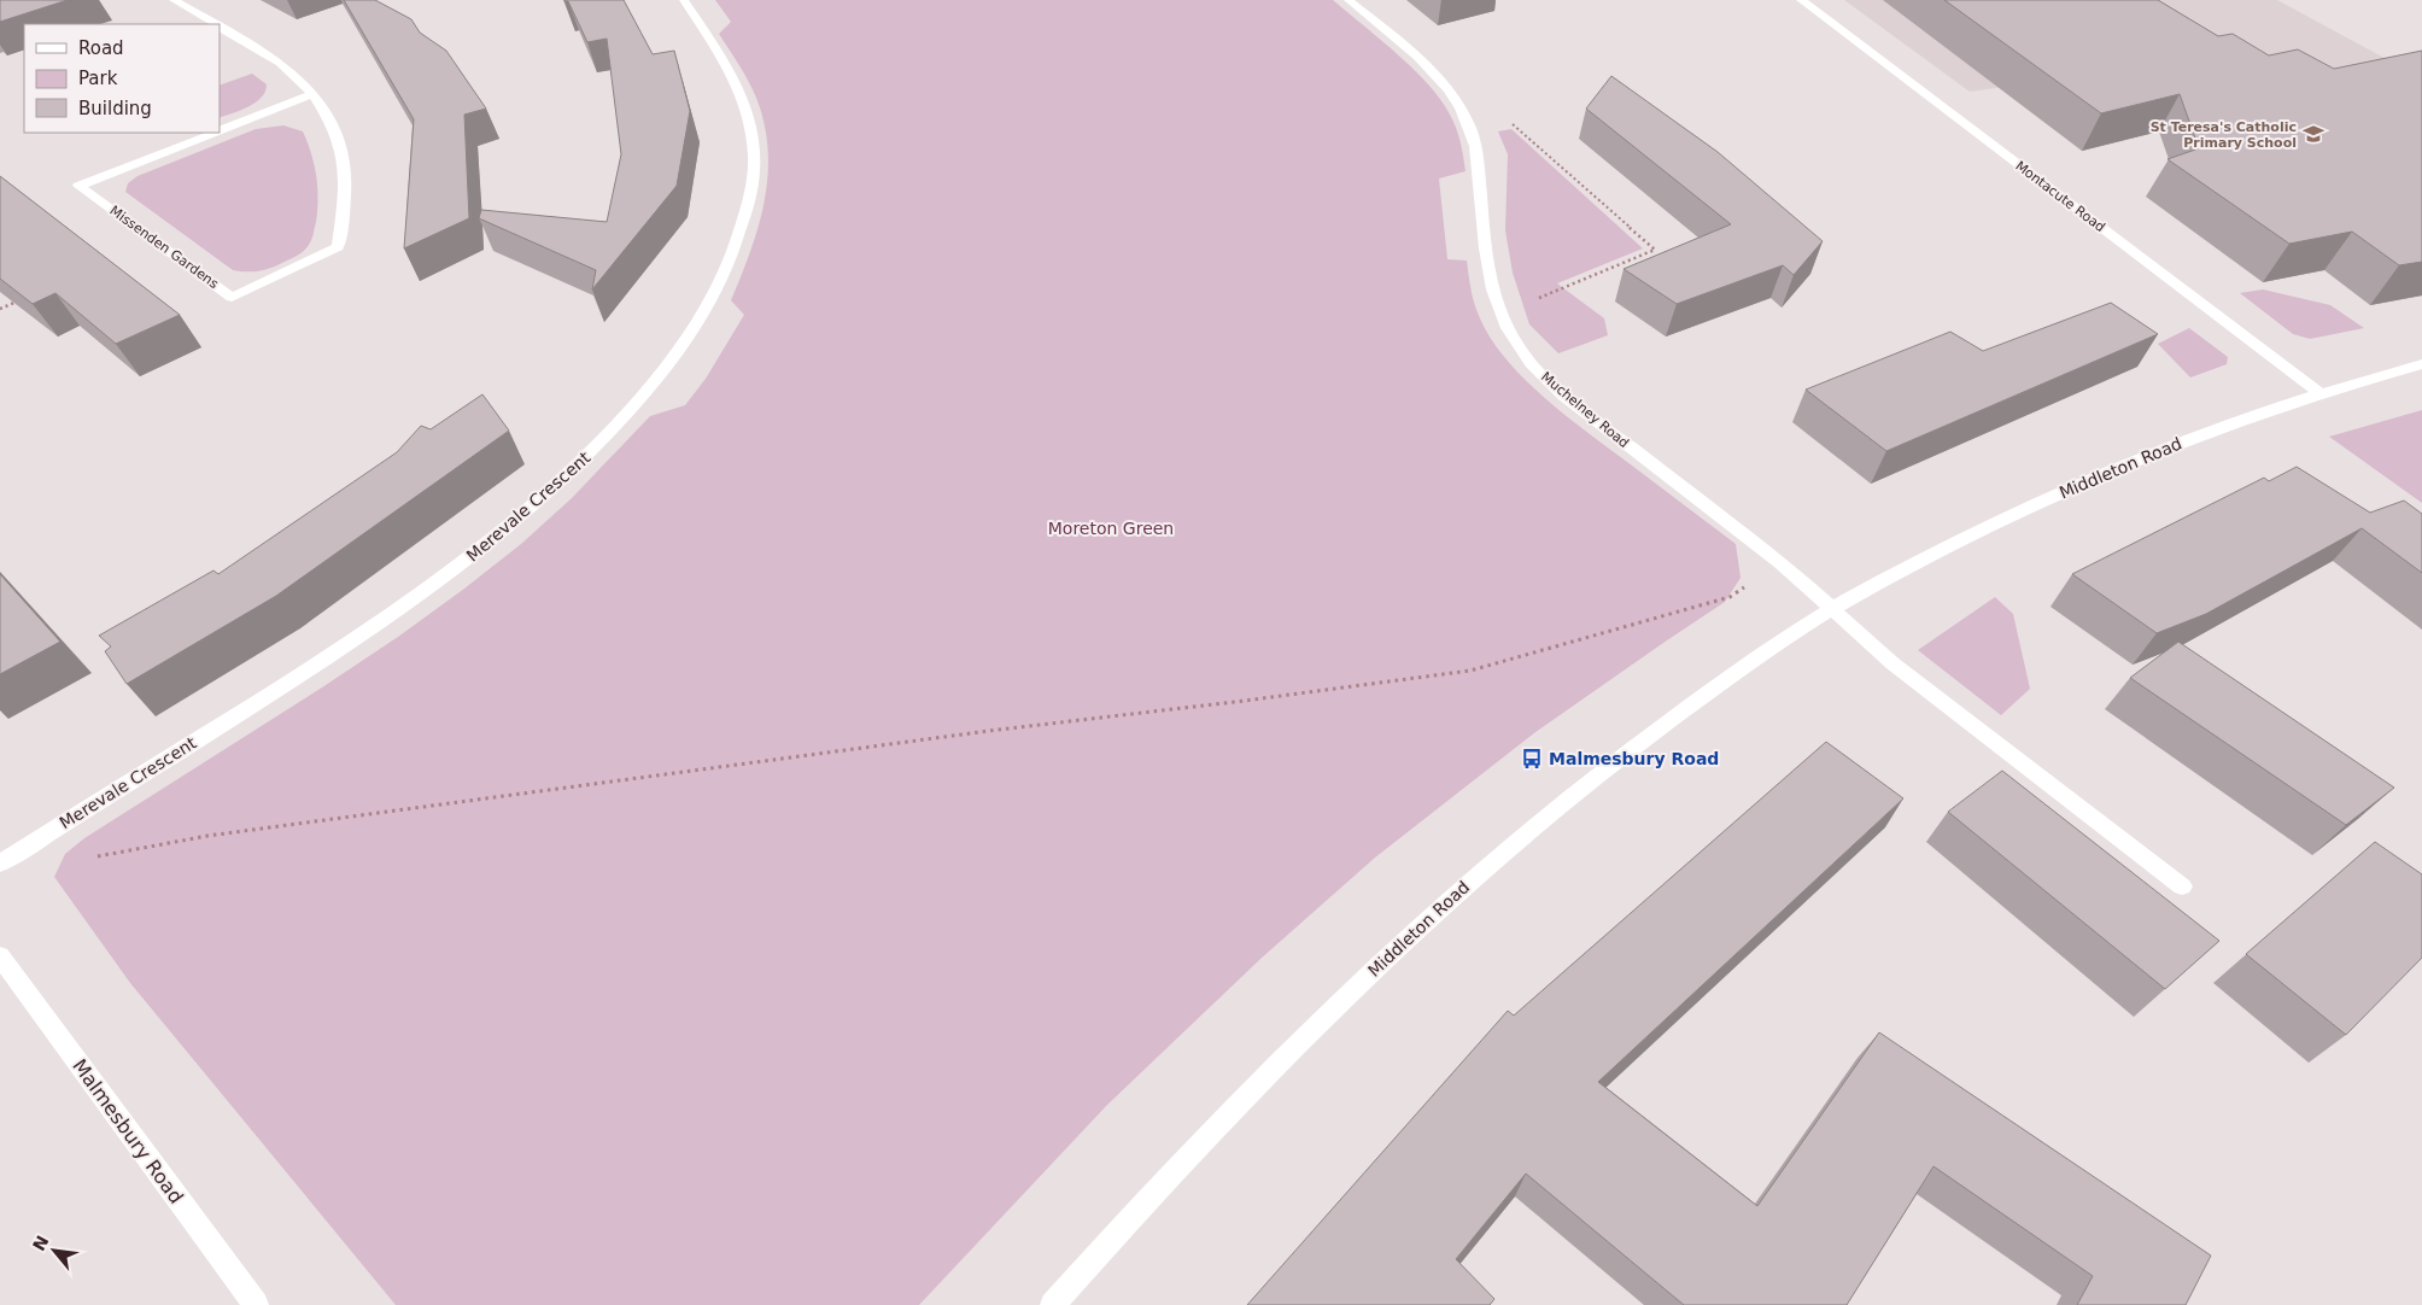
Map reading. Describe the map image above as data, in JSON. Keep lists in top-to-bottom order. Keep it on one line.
{"streets":{"street":["Montacute Road","Missenden Gardens","Muchelney Road","Middleton Road","Merevale Crescent","Malmesbury Road"]},"crossings":[["Montacute Road","Middleton Road"],["Muchelney Road","Middleton Road"]],"parks":["Moreton Green"],"places":{"school or university":["St Teresa's Catholic Primary School"],"bus stop":["Malmesbury Road"]},"legend":["Road","Park","Building"],"north":"top left"}
